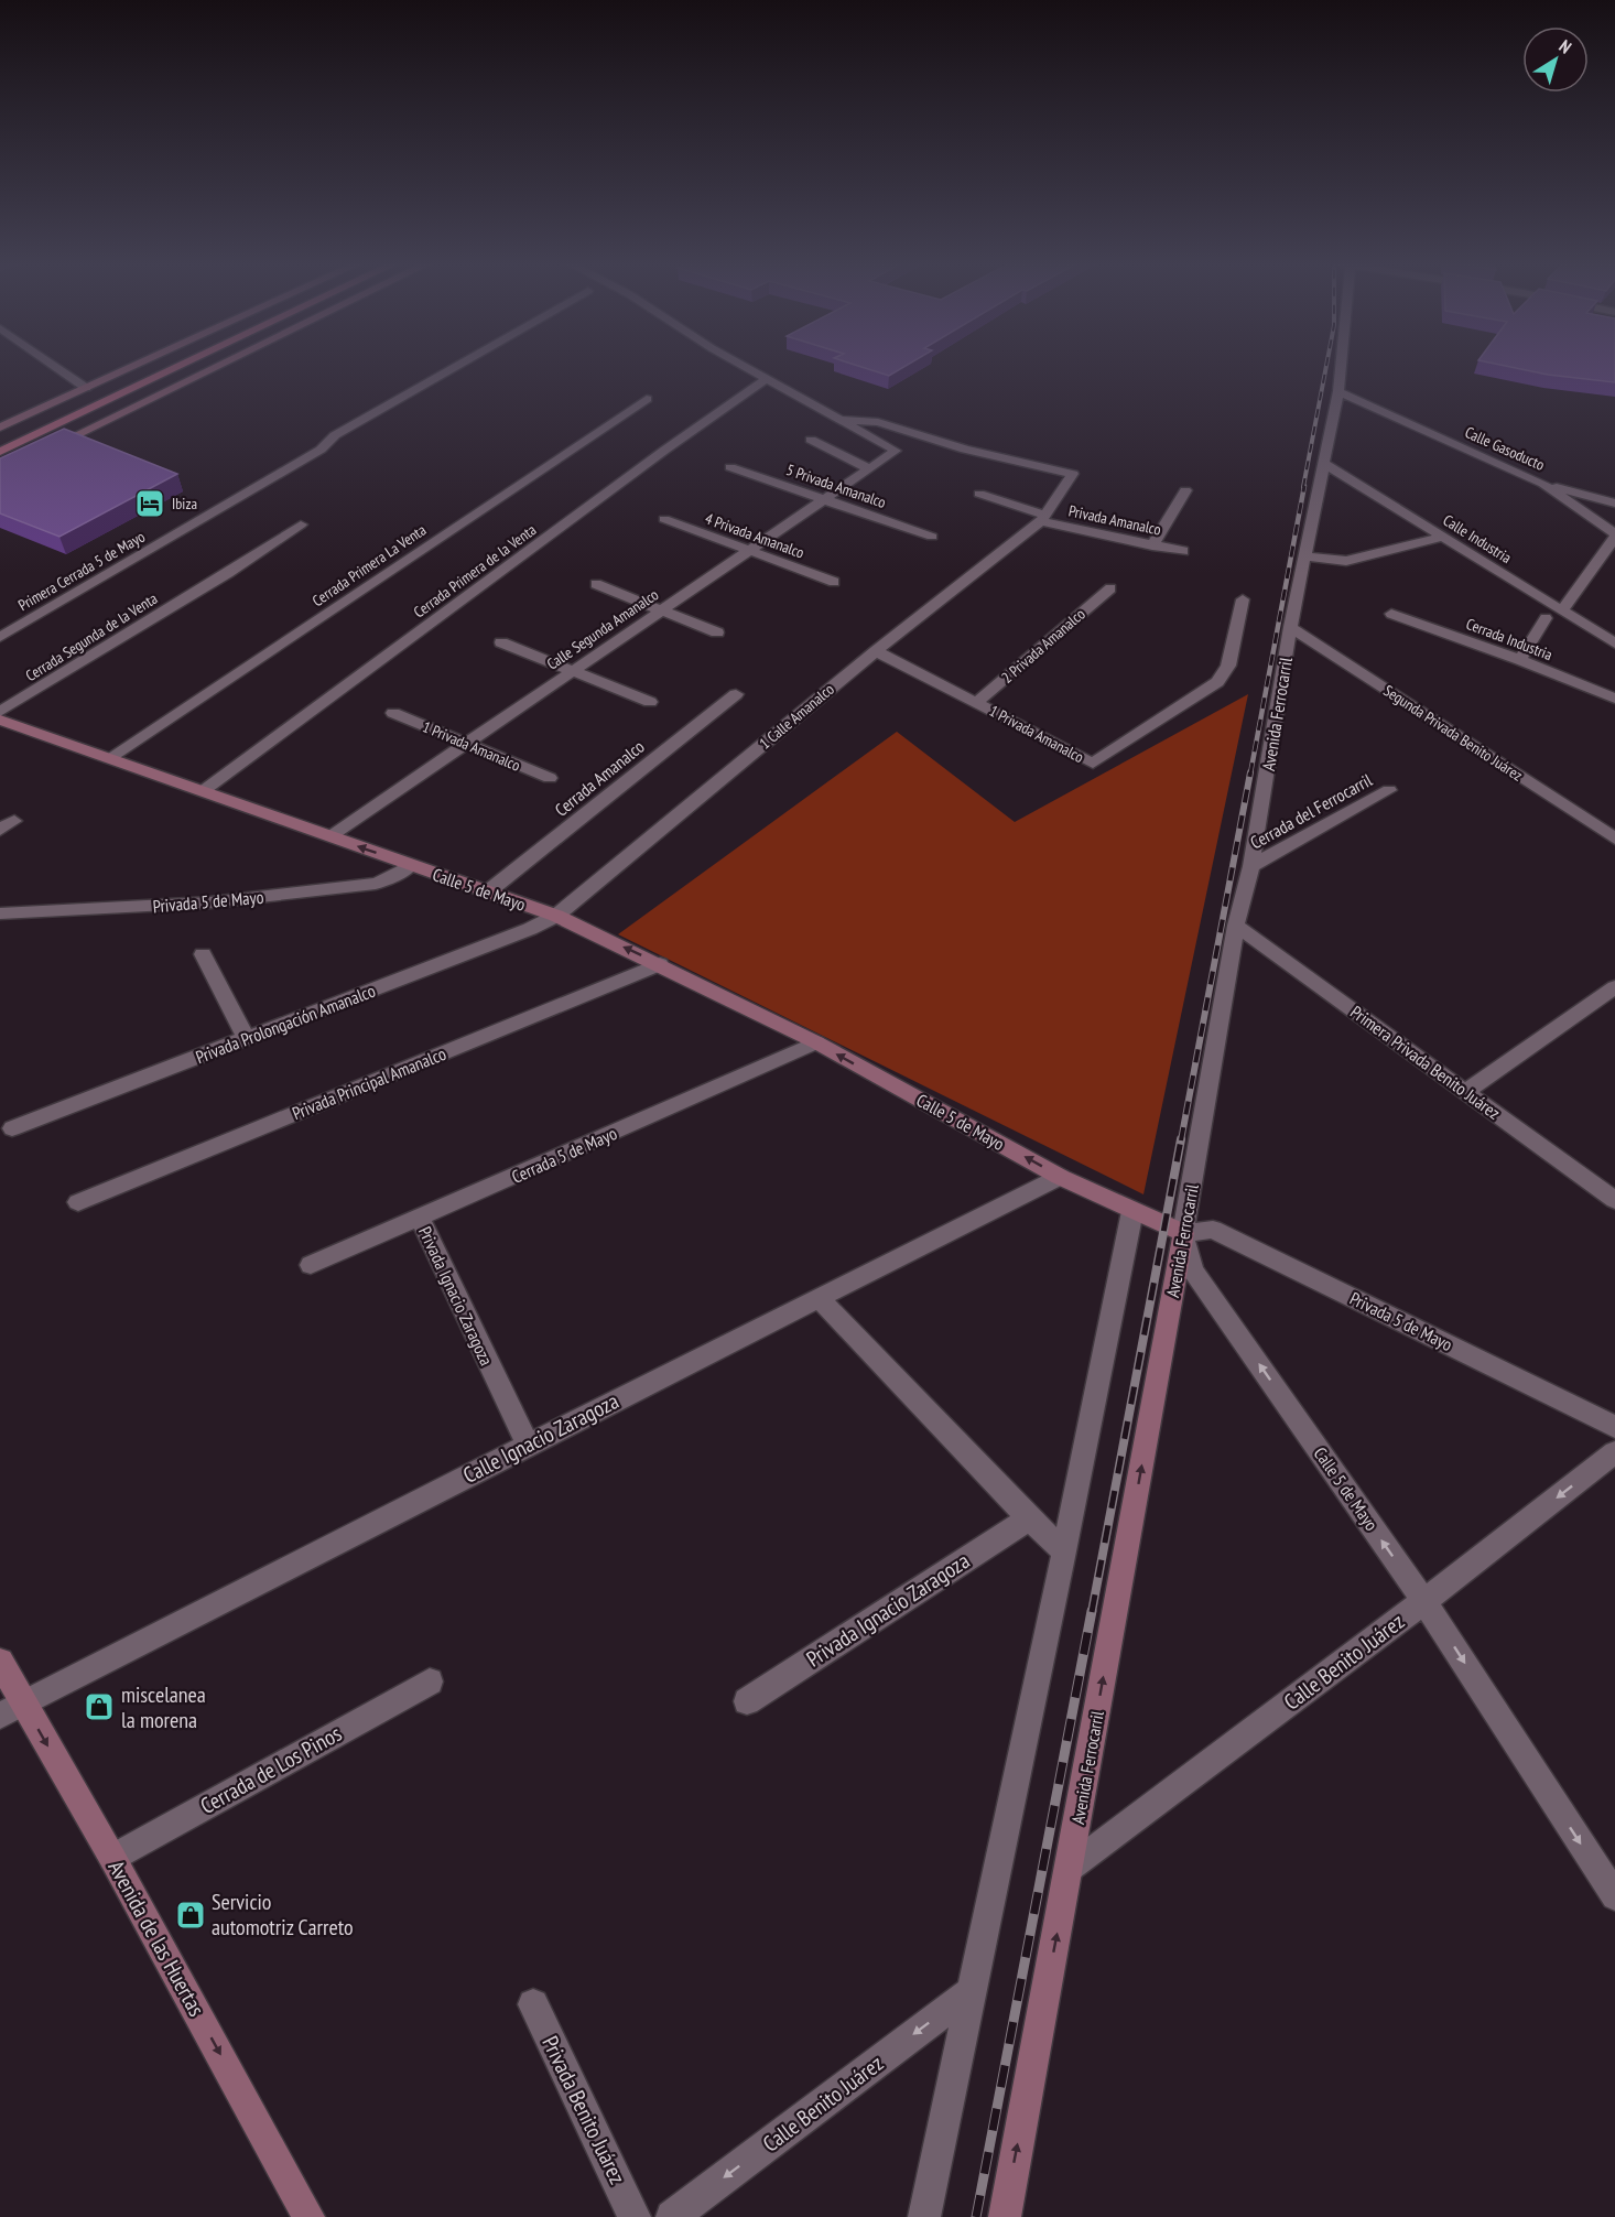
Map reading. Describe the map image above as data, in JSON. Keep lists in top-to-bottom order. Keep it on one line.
{"streets":{"street":["Calle Gasoducto","5 Privada Amanalco","Privada Amanalco","4 Privada Amanalco","Calle Industria","Cerrada Primera La Venta","Primera Cerrada 5 de Mayo","Cerrada Primera de la Venta","Calle Segunda Amanalco","Cerrada Segunda de la Venta","Cerrada Industria","2 Privada Amanalco","Avenida Ferrocarril","1 Calle Amanalco","Segunda Privada Benito Juárez","1 Privada Amanalco","Cerrada Amanalco","Cerrada del Ferrocarril","Calle 5 de Mayo","Privada 5 de Mayo","Privada Prolongación Amanalco","Primera Privada Benito Juárez","Privada Principal Amanalco","Cerrada 5 de Mayo","Privada Ignacio Zaragoza","Calle Ignacio Zaragoza","Calle Benito Juárez","Cerrada de Los Pinos","Avenida de las Huertas","Privada Benito Juárez"]},"crossings":[["Calle Gasoducto","Avenida Ferrocarril"],["5 Privada Amanalco","Calle Segunda Amanalco"],["Privada Amanalco","1 Calle Amanalco"],["4 Privada Amanalco","Calle Segunda Amanalco"],["Calle Industria","Avenida Ferrocarril"],["Cerrada Primera La Venta","Calle 5 de Mayo"],["Cerrada Primera de la Venta","Calle 5 de Mayo"],["Calle Segunda Amanalco","1 Calle Amanalco"],["Calle Segunda Amanalco","1 Privada Amanalco"],["Calle Segunda Amanalco","Calle 5 de Mayo"],["2 Privada Amanalco","1 Privada Amanalco"],["Avenida Ferrocarril","Segunda Privada Benito Juárez"],["Avenida Ferrocarril","Cerrada del Ferrocarril"],["Avenida Ferrocarril","Calle 5 de Mayo"],["Avenida Ferrocarril","Privada 5 de Mayo"],["Avenida Ferrocarril","Primera Privada Benito Juárez"],["Avenida Ferrocarril","Calle Benito Juárez"],["1 Calle Amanalco","1 Privada Amanalco"],["1 Calle Amanalco","Calle 5 de Mayo"],["1 Calle Amanalco","Privada Prolongación Amanalco"],["Cerrada Amanalco","Calle 5 de Mayo"],["Calle 5 de Mayo","Privada 5 de Mayo"],["Calle 5 de Mayo","Privada Prolongación Amanalco"],["Calle 5 de Mayo","Privada Principal Amanalco"],["Calle 5 de Mayo","Cerrada 5 de Mayo"],["Calle 5 de Mayo","Calle Ignacio Zaragoza"],["Calle 5 de Mayo","Calle Benito Juárez"],["Cerrada 5 de Mayo","Privada Ignacio Zaragoza"],["Privada Ignacio Zaragoza","Calle Ignacio Zaragoza"],["Calle Ignacio Zaragoza","Avenida de las Huertas"],["Cerrada de Los Pinos","Avenida de las Huertas"]],"one_way":["Calle Benito Juárez","Avenida de las Huertas"],"places":{"hotel":["Ibiza"],"shop":["miscelanea la morena","Servicio automotriz Carreto"]},"north":"top right"}
